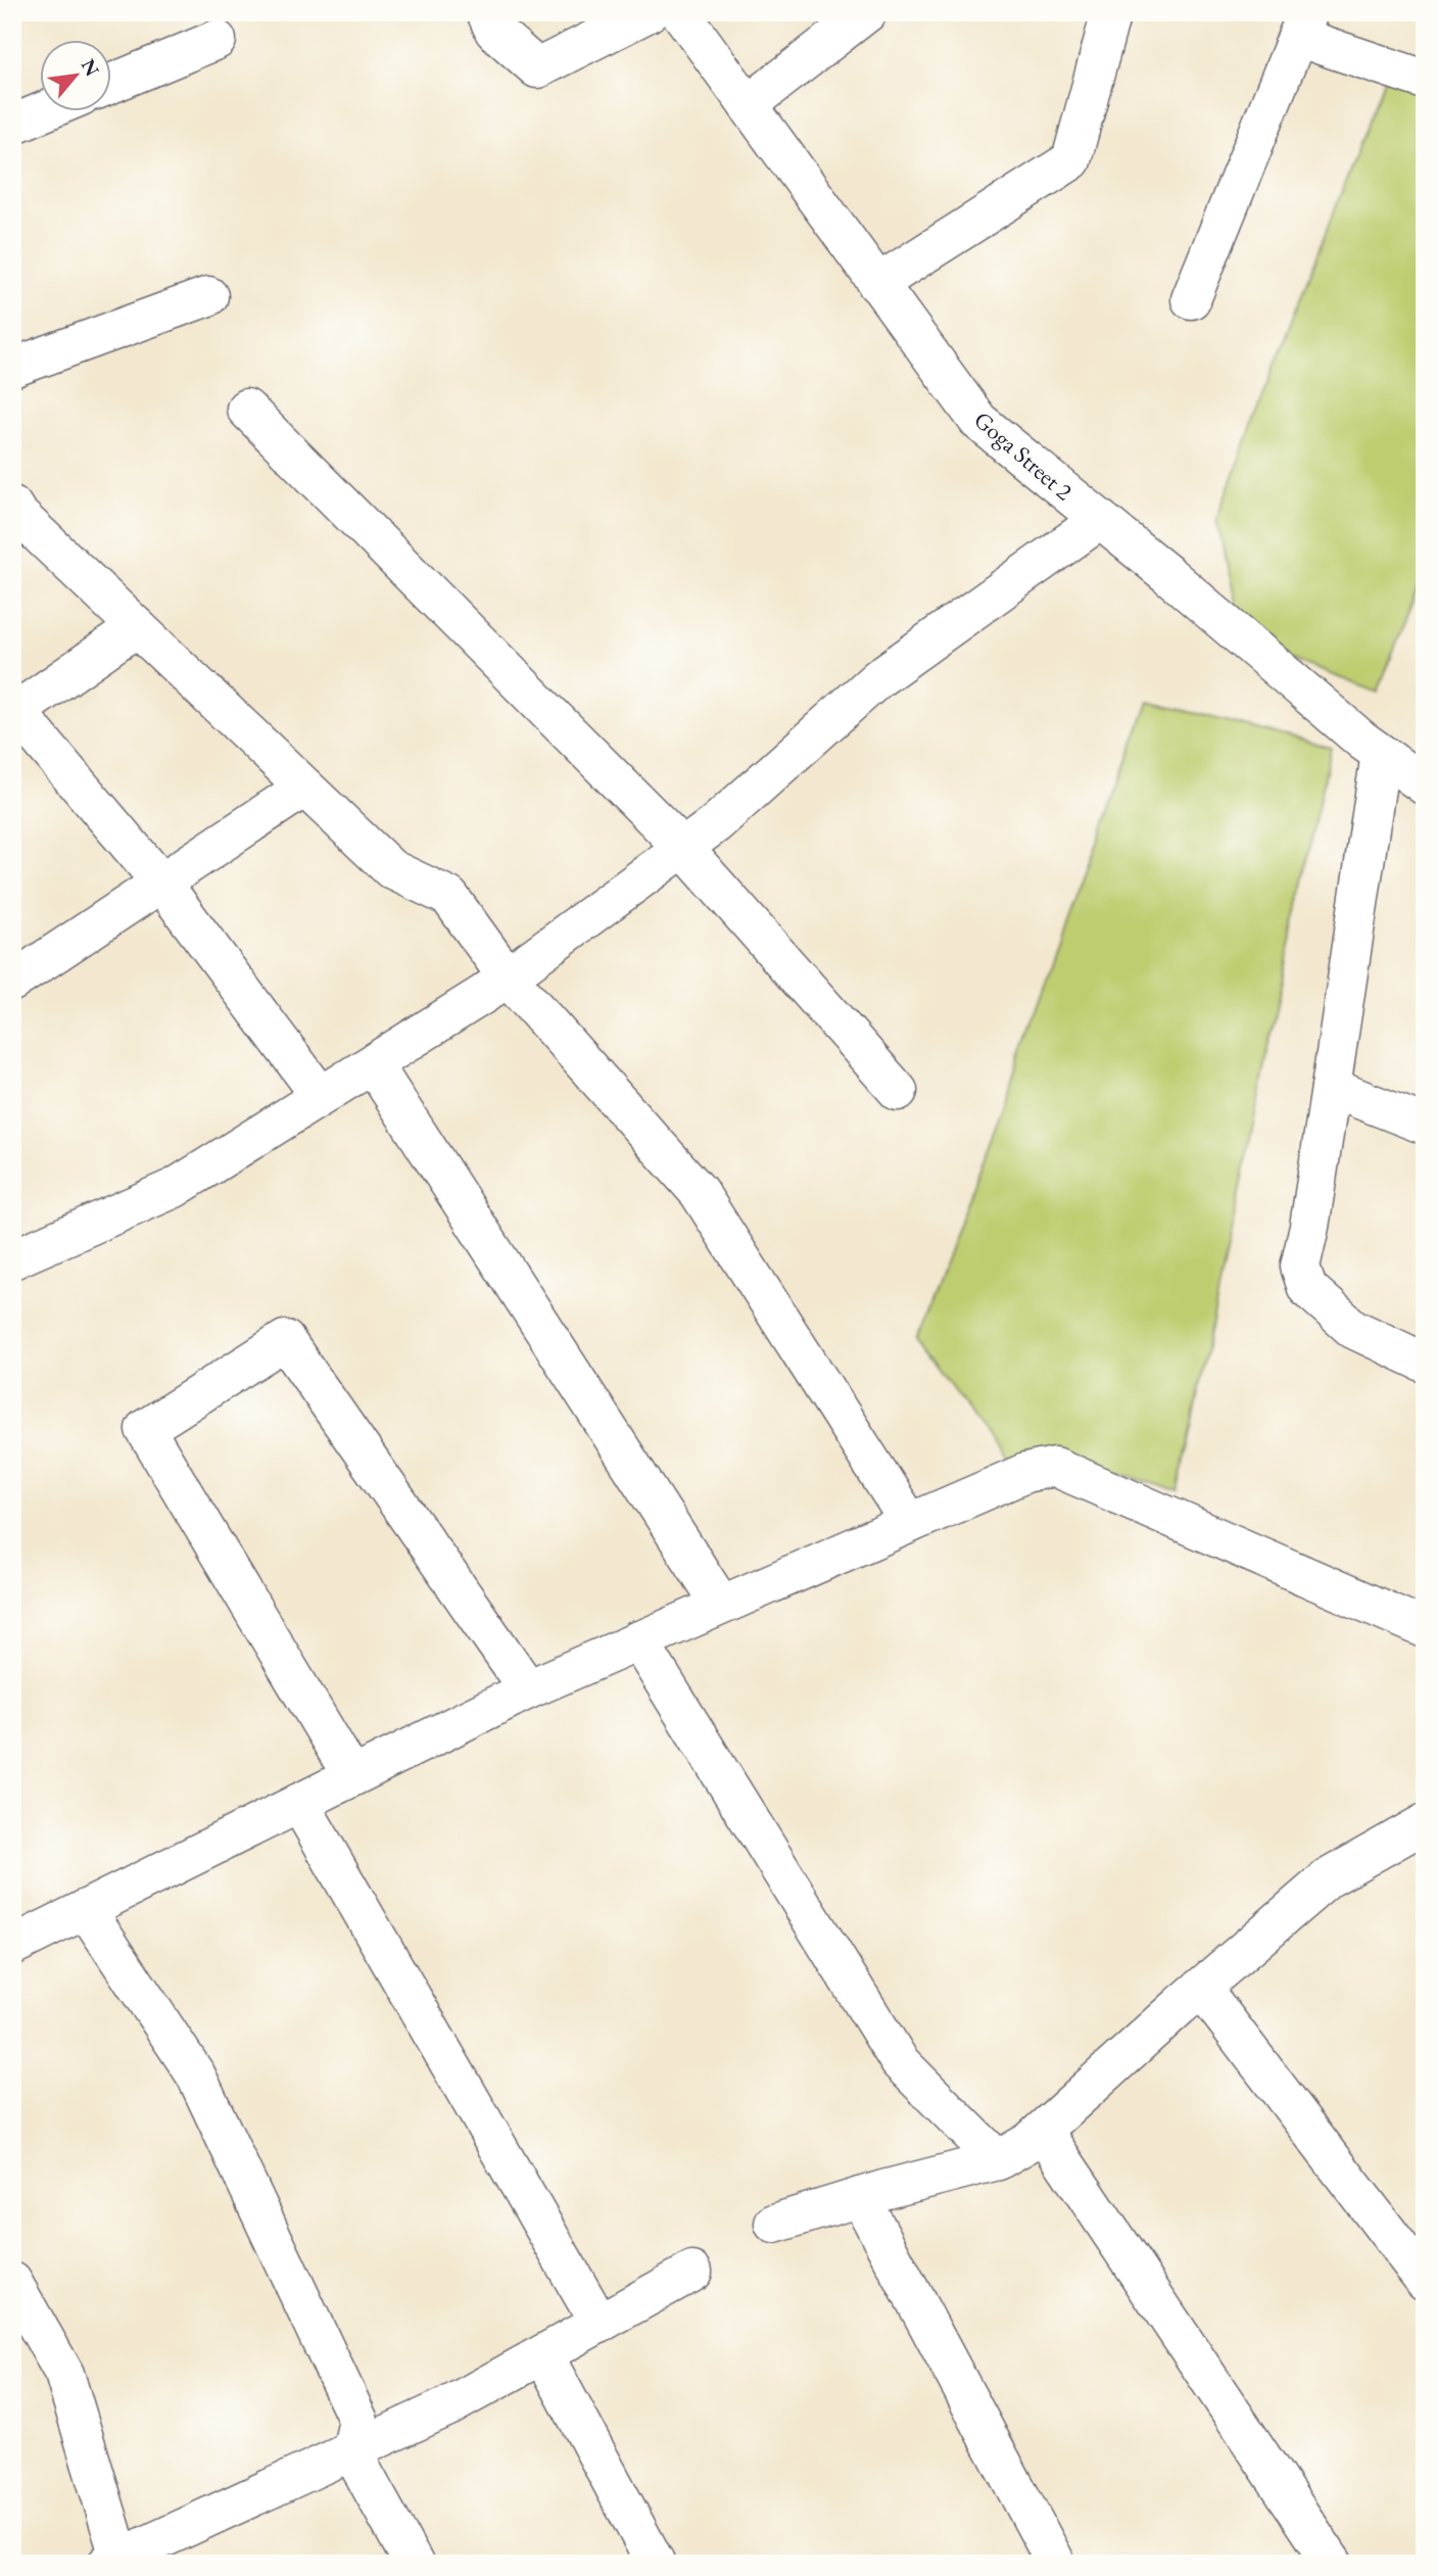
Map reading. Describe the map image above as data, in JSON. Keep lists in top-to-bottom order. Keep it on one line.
{"streets":{"street":["Goga Street 2"]},"north":"top right"}
